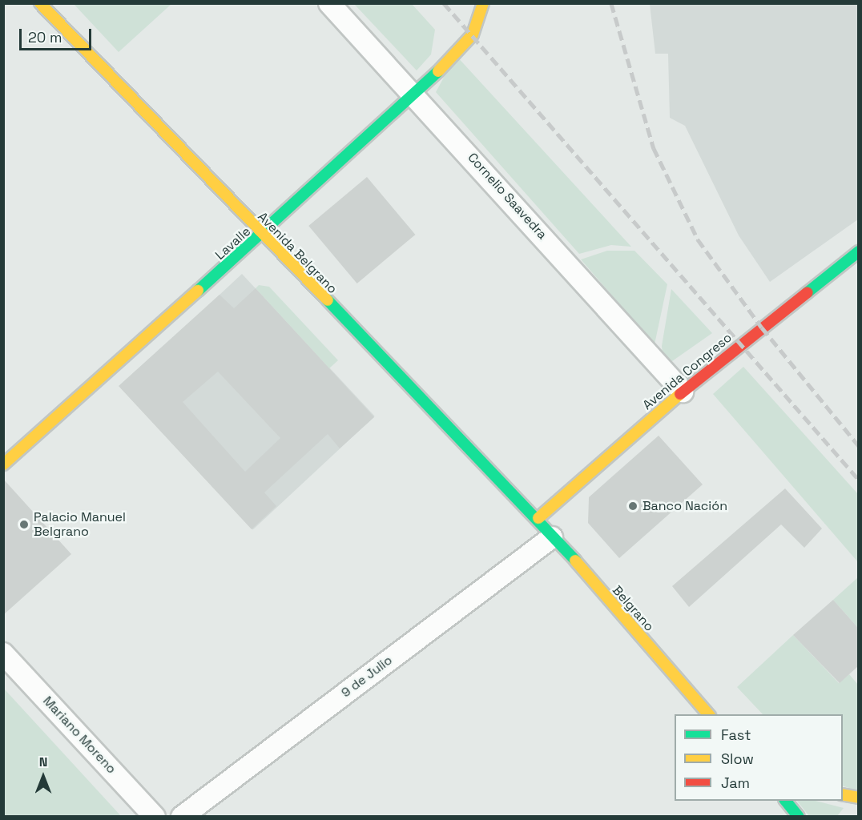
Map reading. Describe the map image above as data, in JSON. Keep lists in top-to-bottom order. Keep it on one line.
{"streets":{"street":["Cornelio Saavedra","Lavalle","Avenida Belgrano","Avenida Congreso","Belgrano","9 de Julio","Mariano Moreno"]},"crossings":[["Cornelio Saavedra","Lavalle"],["Cornelio Saavedra","Avenida Congreso"],["Lavalle","Avenida Belgrano"],["Avenida Belgrano","Avenida Congreso"],["Avenida Belgrano","Belgrano"],["Avenida Congreso","Belgrano"],["Belgrano","9 de Julio"]],"places":["Banco Nación","Palacio Manuel Belgrano"],"legend":["Fast","Slow","Jam"],"scale_bar":"20 m","north":"top"}
